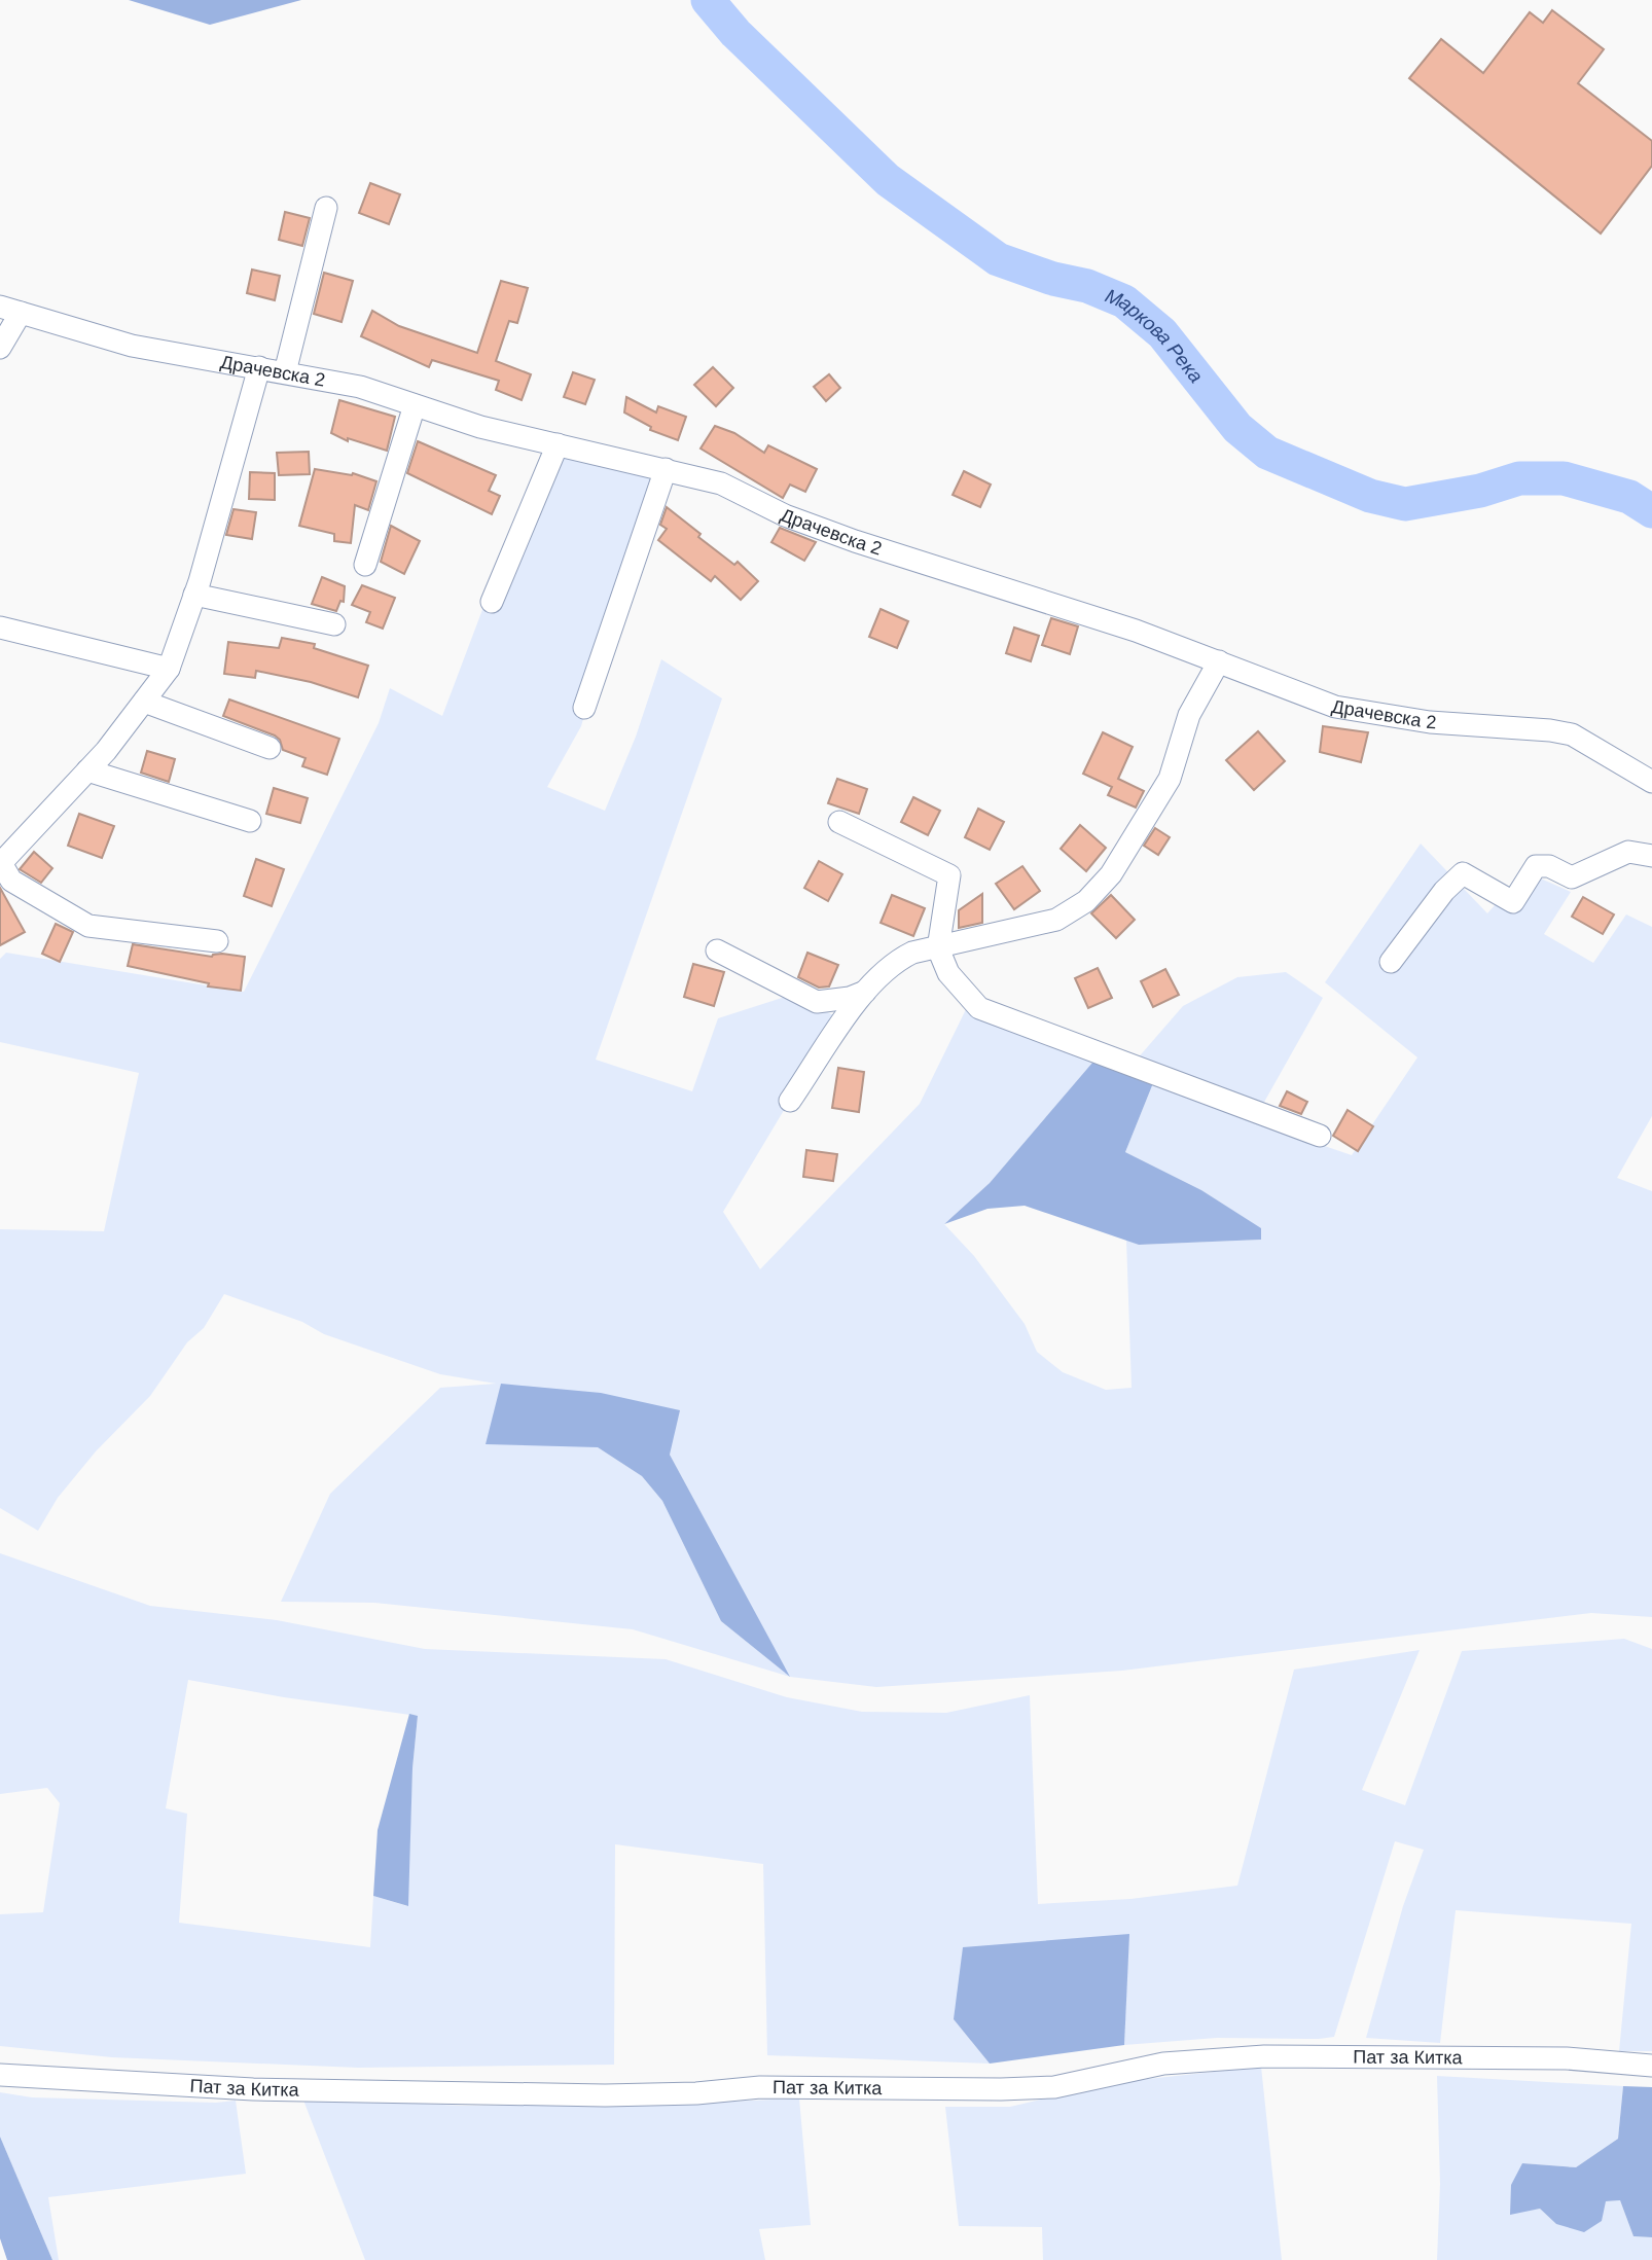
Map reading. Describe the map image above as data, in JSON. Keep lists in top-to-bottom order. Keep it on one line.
{"streets":{"street":["Драчевска 2","Пат за Китка"]},"water":["Маркова Река"]}
